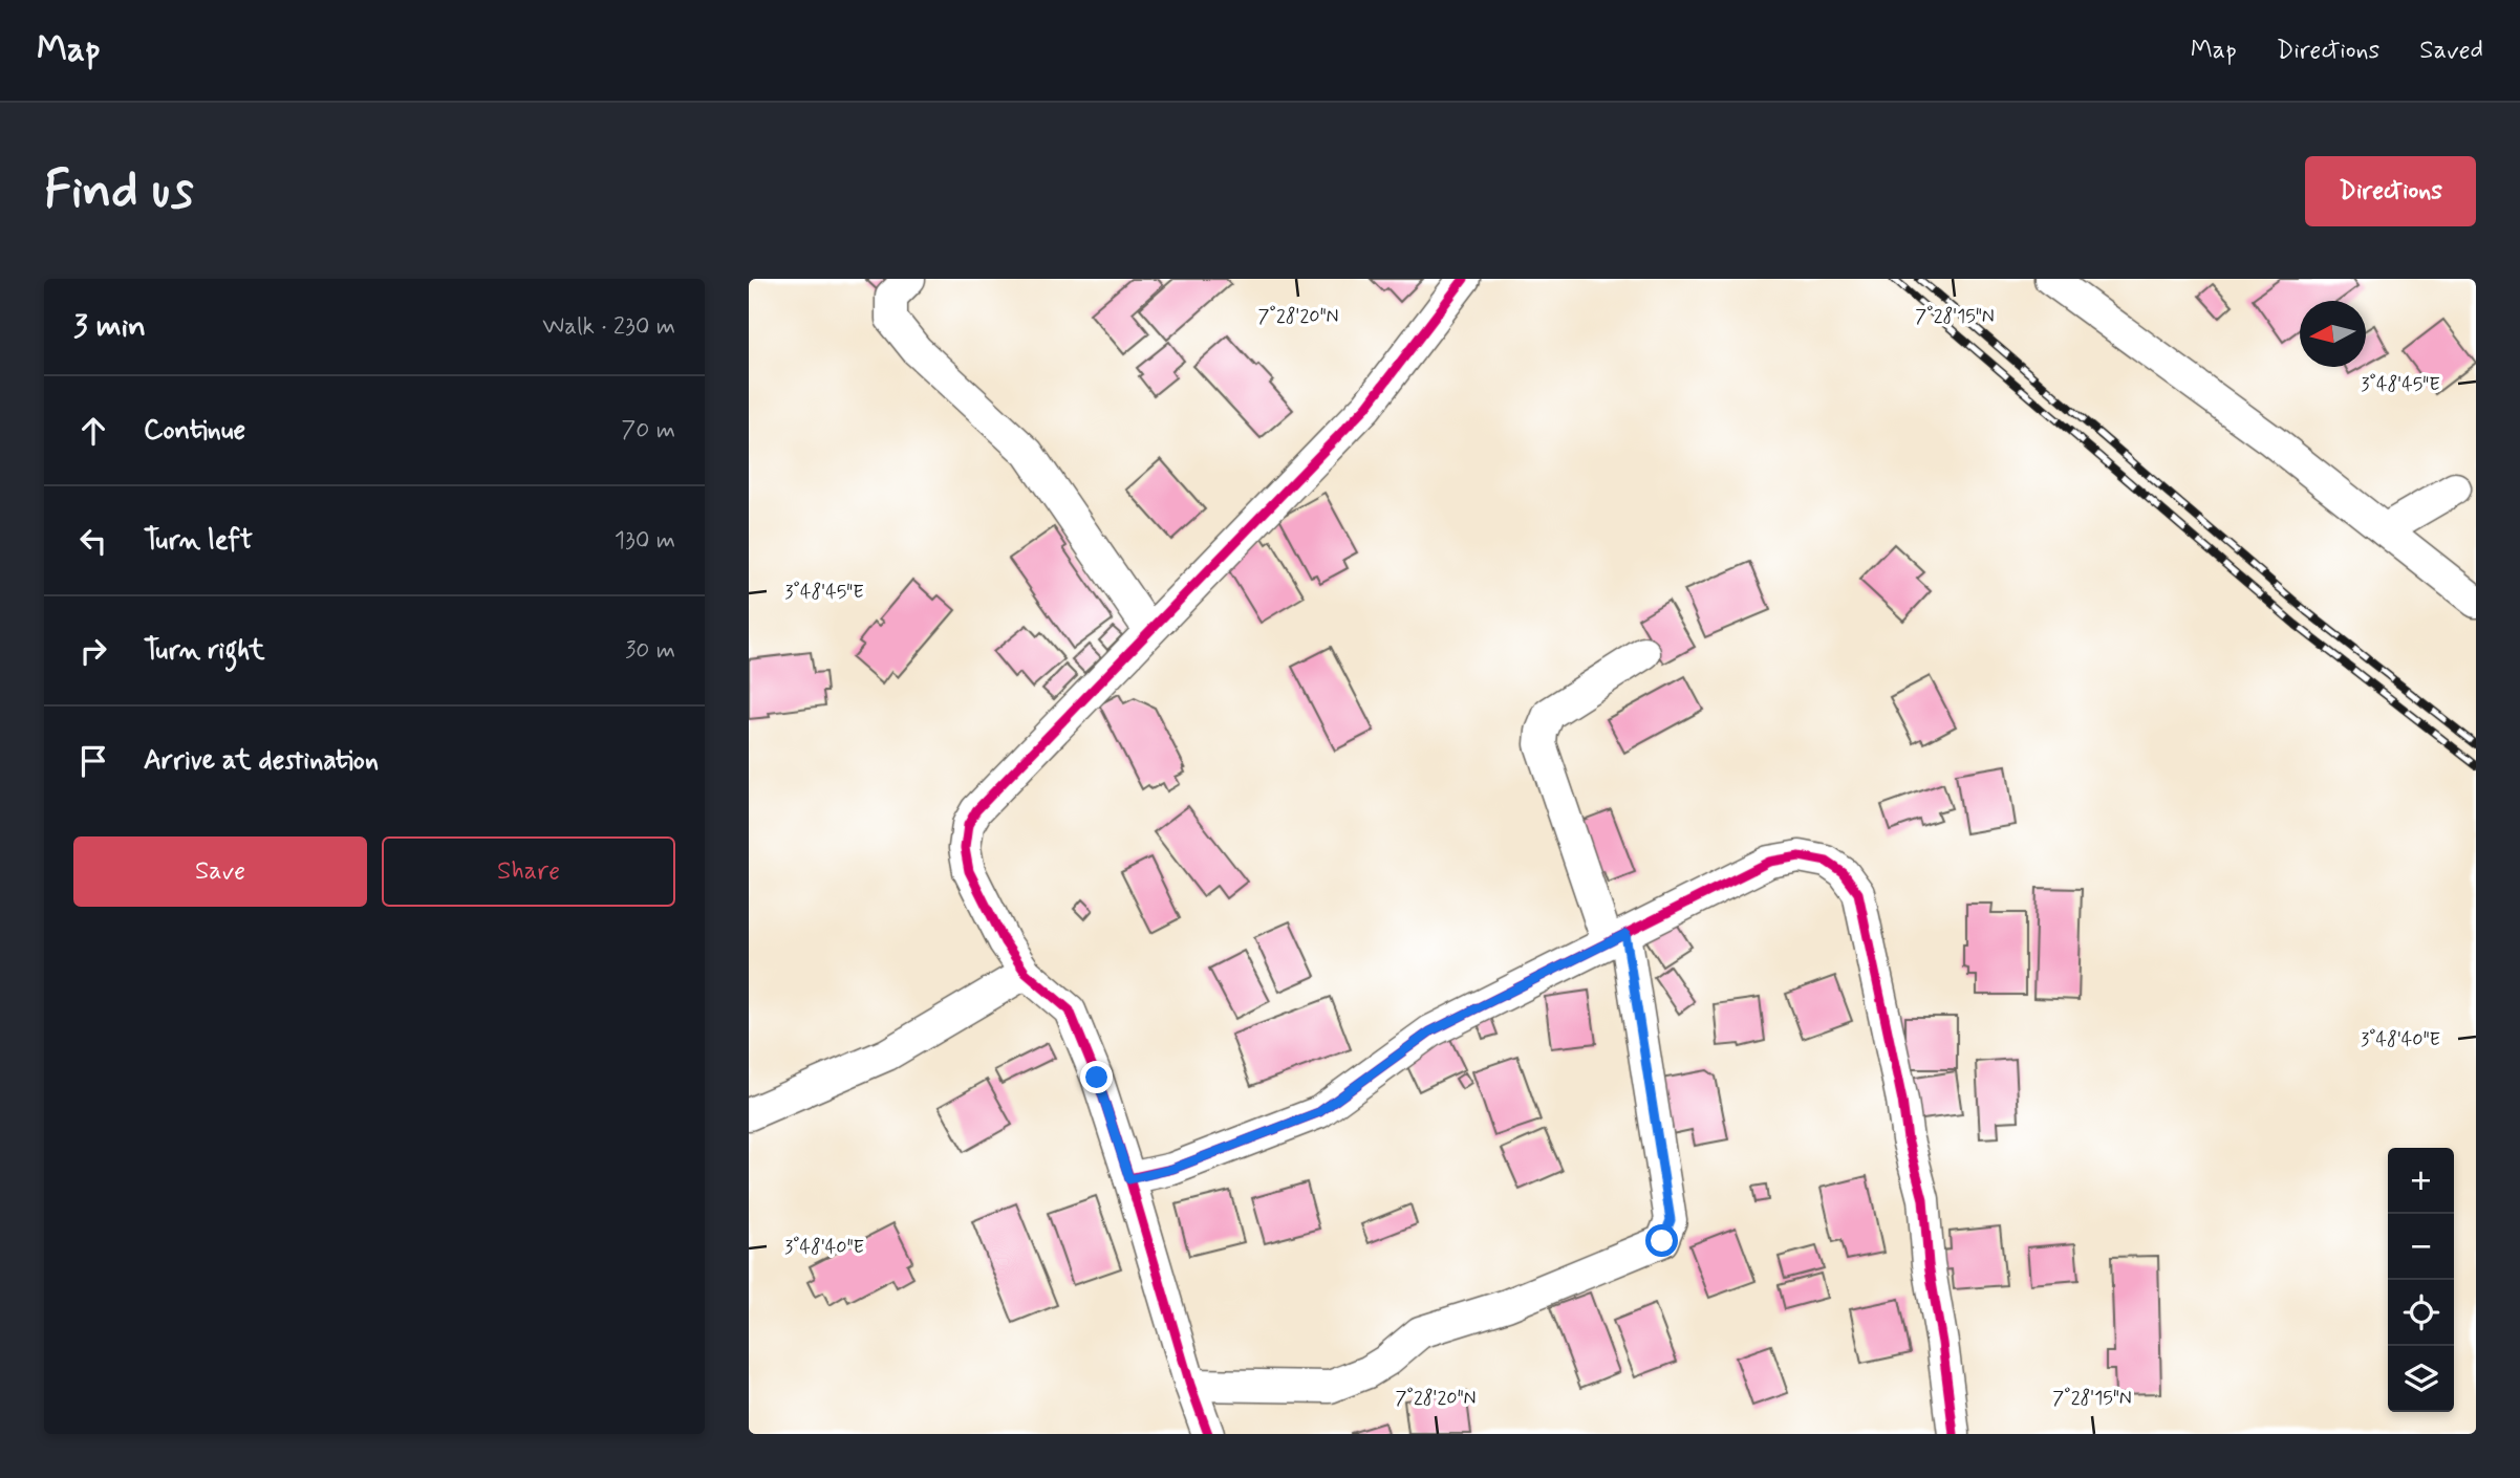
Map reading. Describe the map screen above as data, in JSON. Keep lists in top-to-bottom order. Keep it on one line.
{"north":"left","page":{"header":"Map","nav":["Map","Directions","Saved"],"buttons":["Directions",["Save","Share"]],"title":"Find us","heading":["3 min","Walk · 230 m"],"list":[["Continue","70 m"],["Turn left","130 m"],["Turn right","30 m"],"Arrive at destination"],"map_buttons":["+","−"]},"coordinates":["7°28'20\"N","7°28'15\"N","3°48'45\"E","3°48'40\"E"]}
